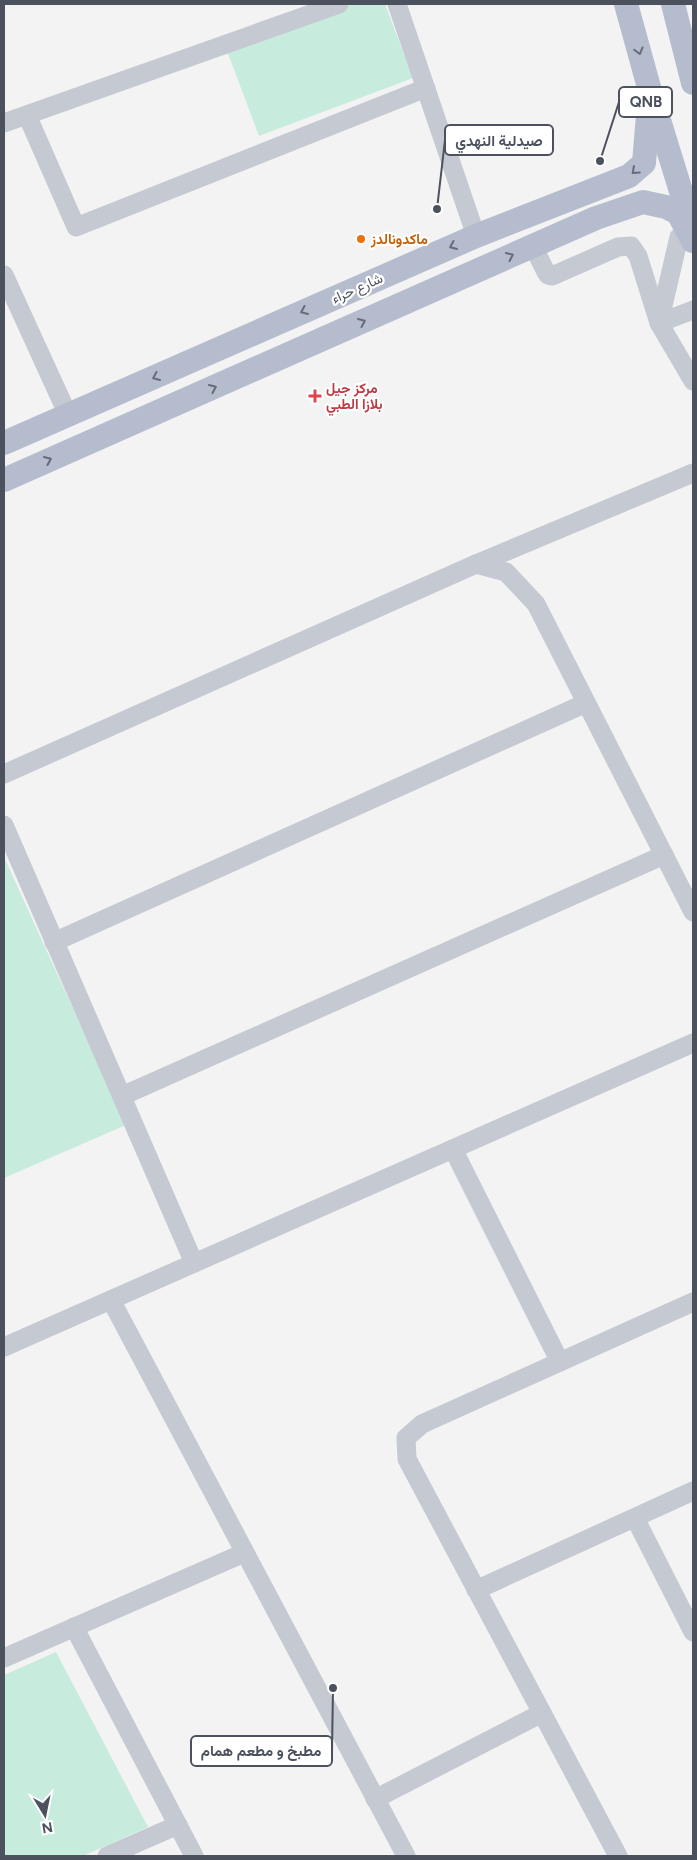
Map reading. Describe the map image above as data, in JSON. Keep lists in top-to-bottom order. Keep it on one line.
{"streets":{"main road":["شارع حراء"]},"places":{"other":["QNB","صيدلية النهدي","ماكدونالدز","مطبخ و مطعم همام"],"health":["مركز جيل بلازا الطبي"]},"north":"bottom"}
